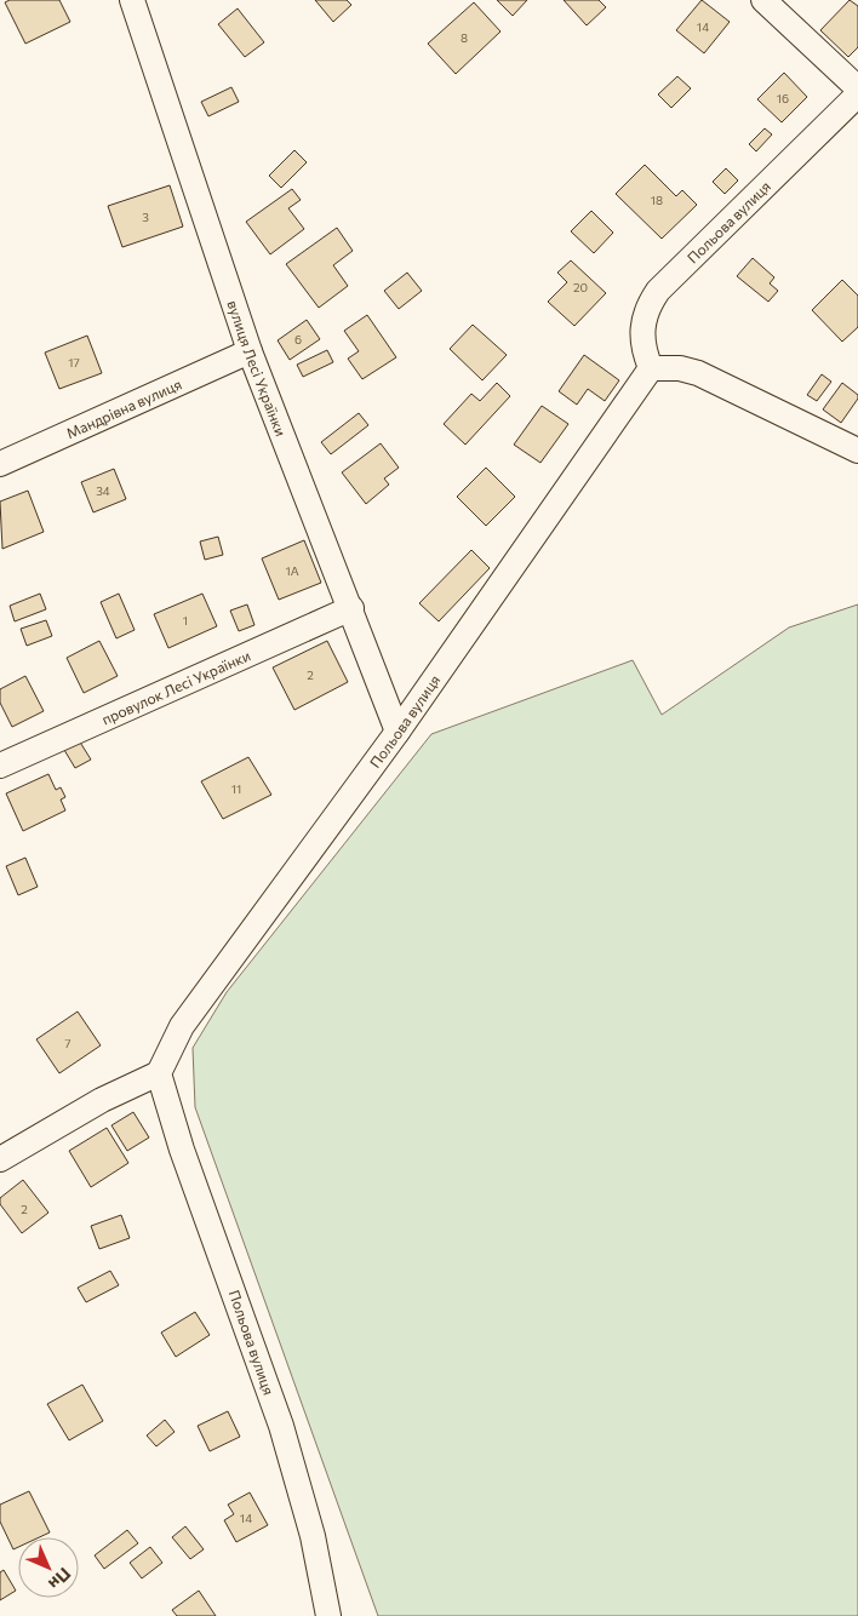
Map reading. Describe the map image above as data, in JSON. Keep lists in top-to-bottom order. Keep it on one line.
{"streets":{"street":["Польова вулиця","вулиця Лесі Українки","Мандрівна вулиця","провулок Лесі Українки"]},"crossings":[["Польова вулиця","вулиця Лесі Українки"],["вулиця Лесі Українки","Мандрівна вулиця"],["вулиця Лесі Українки","провулок Лесі Українки"]],"house_numbers":["14","8","16","18","3","20","6","17","34","1А","1","2","11","7","2","14"],"north":"bottom right"}
